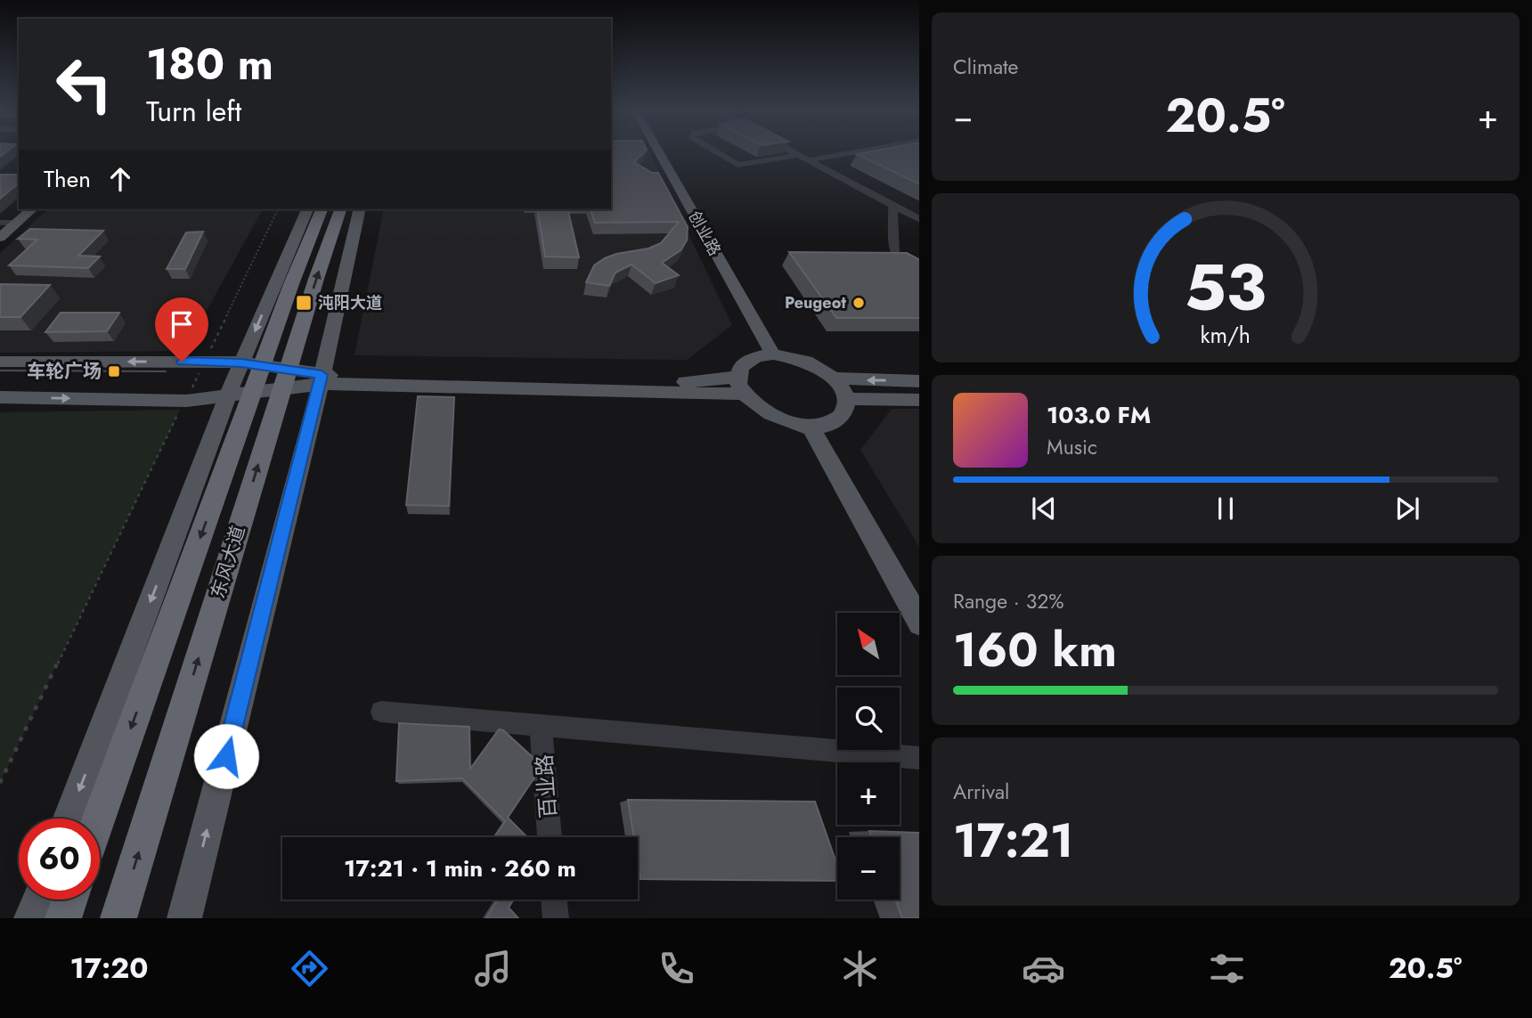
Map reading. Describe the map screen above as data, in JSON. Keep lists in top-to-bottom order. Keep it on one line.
{"streets":{"highway":["东风大道"],"main road":["创业路"],"street":["百业路"]},"places":{"transit":["沌阳大道","车轮广场"],"other":["Peugeot"]},"north":"top left","page":{"tile":["Climate",["Range · 32%","160 km"],["Arrival","17:21"]],"turn":["180 m","Turn left"],"heat":["−","20.5°","+"],"then":"Then","song":["103.0 FM","Music"],"map_buttons":["+","−"],"limit":"60","trip":"17:21 · 1 min · 260 m","tabs":["17:20","20.5°"],"gauge":["53","km/h"]}}
